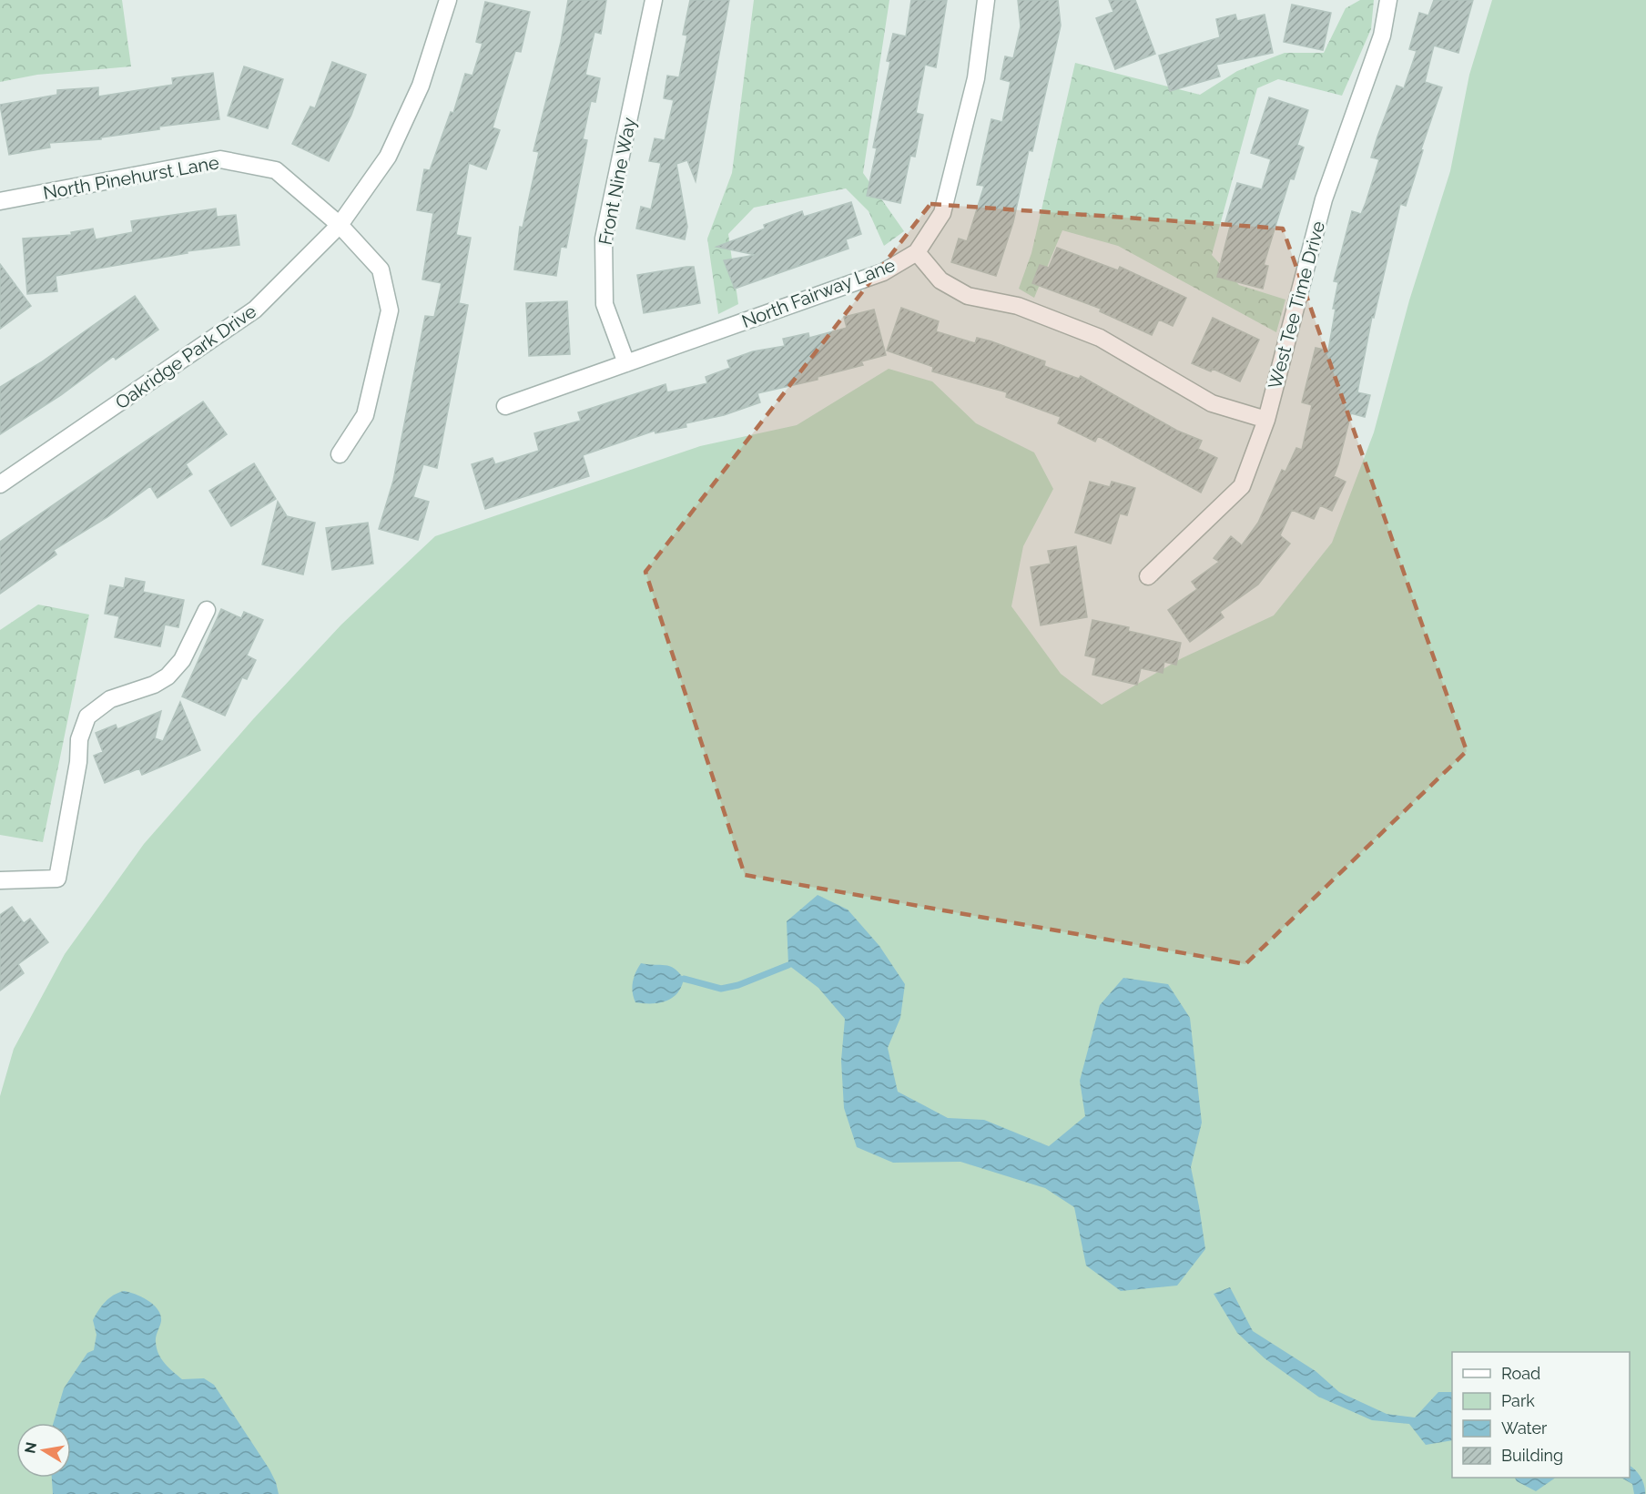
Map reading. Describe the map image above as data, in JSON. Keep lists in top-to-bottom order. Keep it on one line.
{"streets":{"street":["North Pinehurst Lane","Front Nine Way","North Fairway Lane","West Tee Time Drive","Oakridge Park Drive"]},"crossings":[["North Pinehurst Lane","Oakridge Park Drive"],["Front Nine Way","North Fairway Lane"],["North Fairway Lane","West Tee Time Drive"]],"legend":["Road","Park","Water","Building"],"north":"left"}
